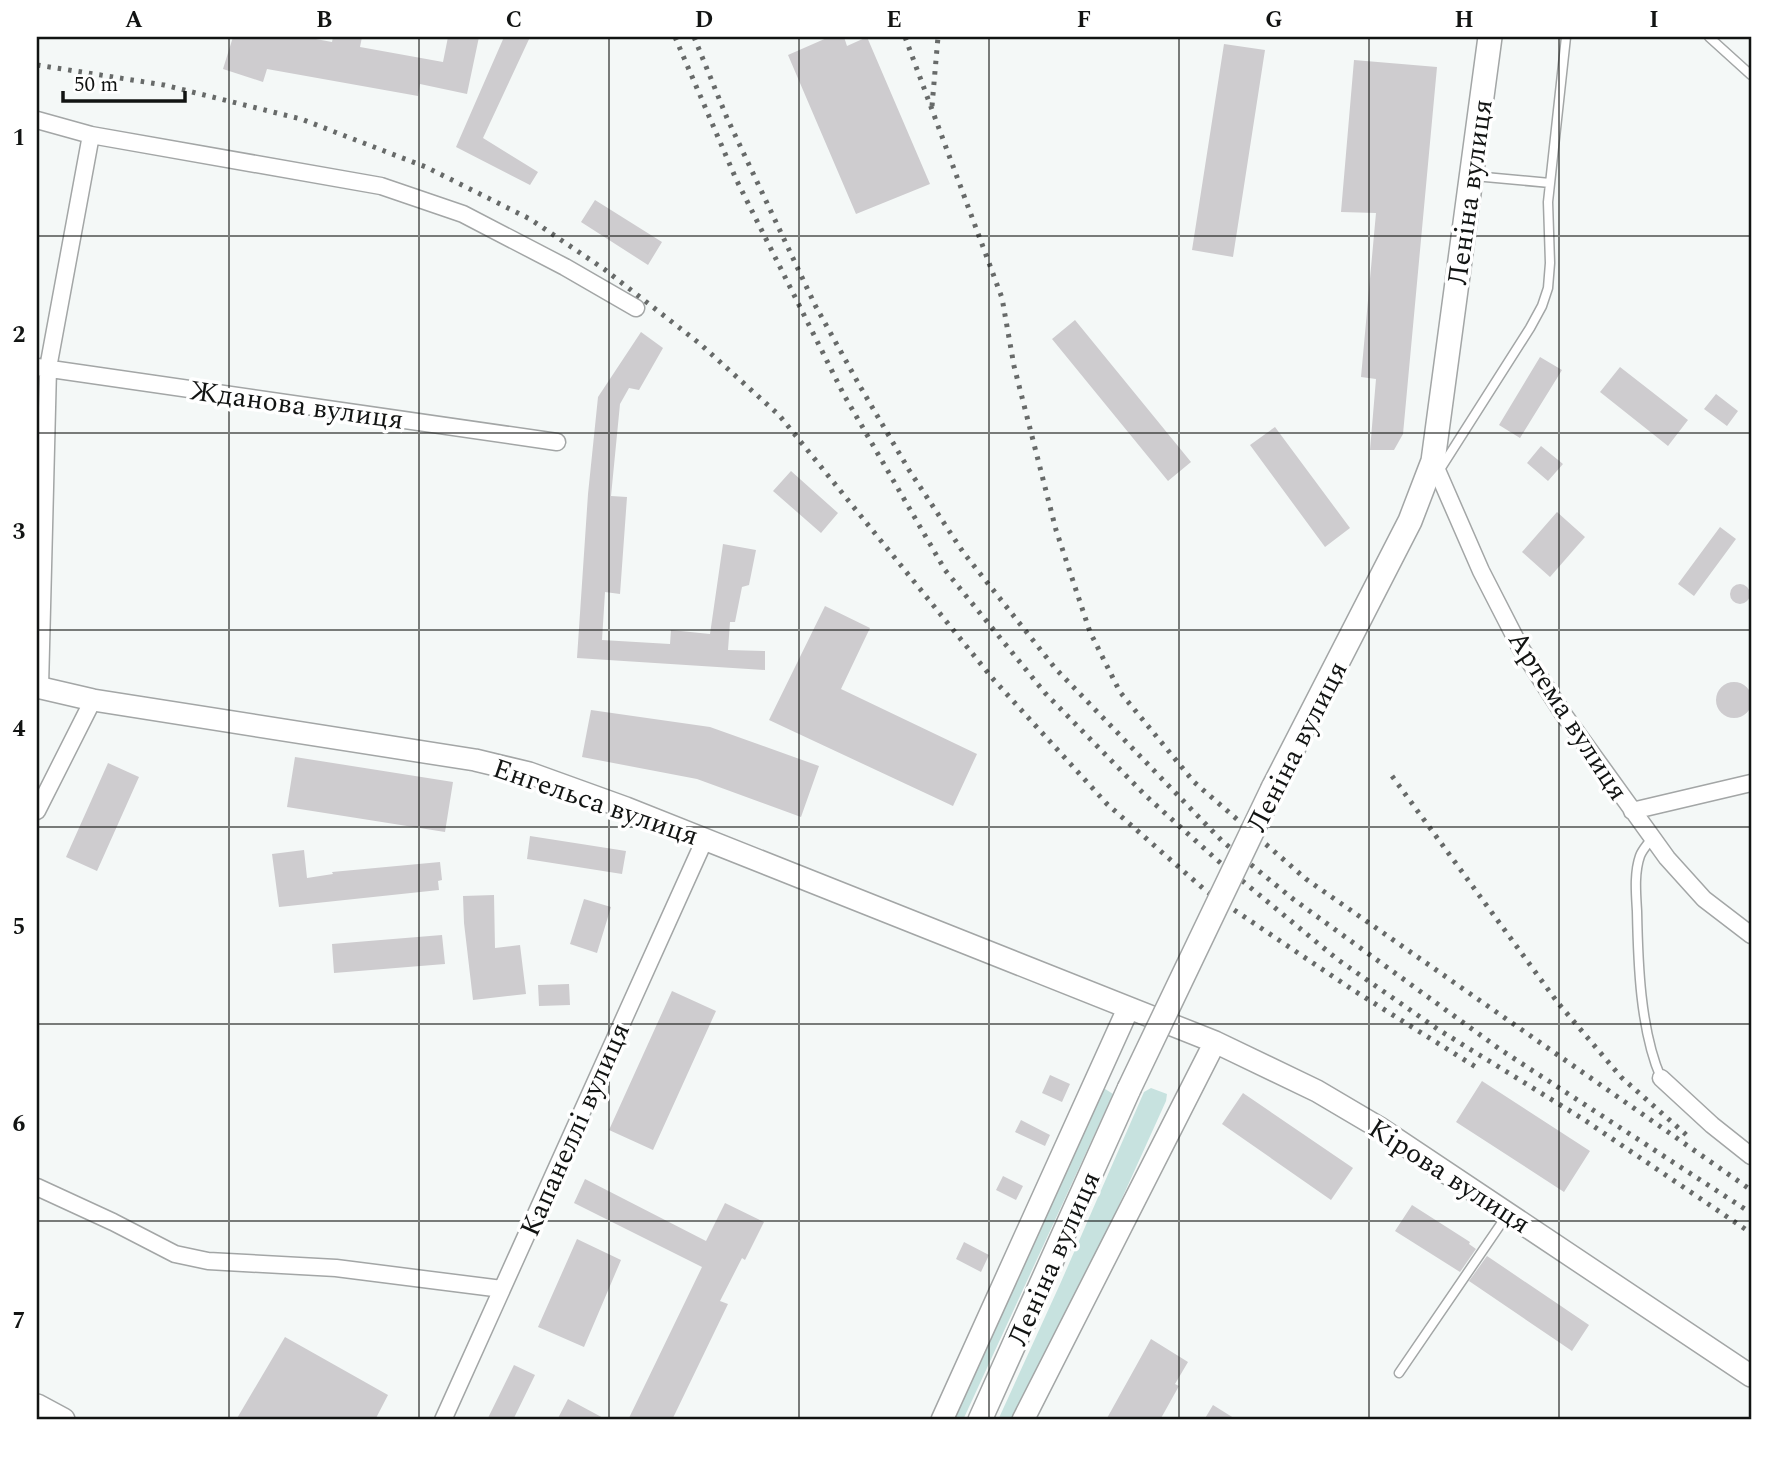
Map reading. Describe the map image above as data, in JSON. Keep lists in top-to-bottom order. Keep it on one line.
{"streets":{"main road":["Леніна вулиця"],"street":["Жданова вулиця","Артема вулиця","Енгельса вулиця","Капанеллі вулиця","Кірова вулиця"]},"crossings":[["Леніна вулиця","Артема вулиця"],["Леніна вулиця","Енгельса вулиця"],["Леніна вулиця","Кірова вулиця"],["Енгельса вулиця","Капанеллі вулиця"],["Енгельса вулиця","Кірова вулиця"]],"scale_bar":"50 m","grid":{"columns":["A","B","C","D","E","F","G","H","I"],"rows":["1","2","3","4","5","6","7"]}}
